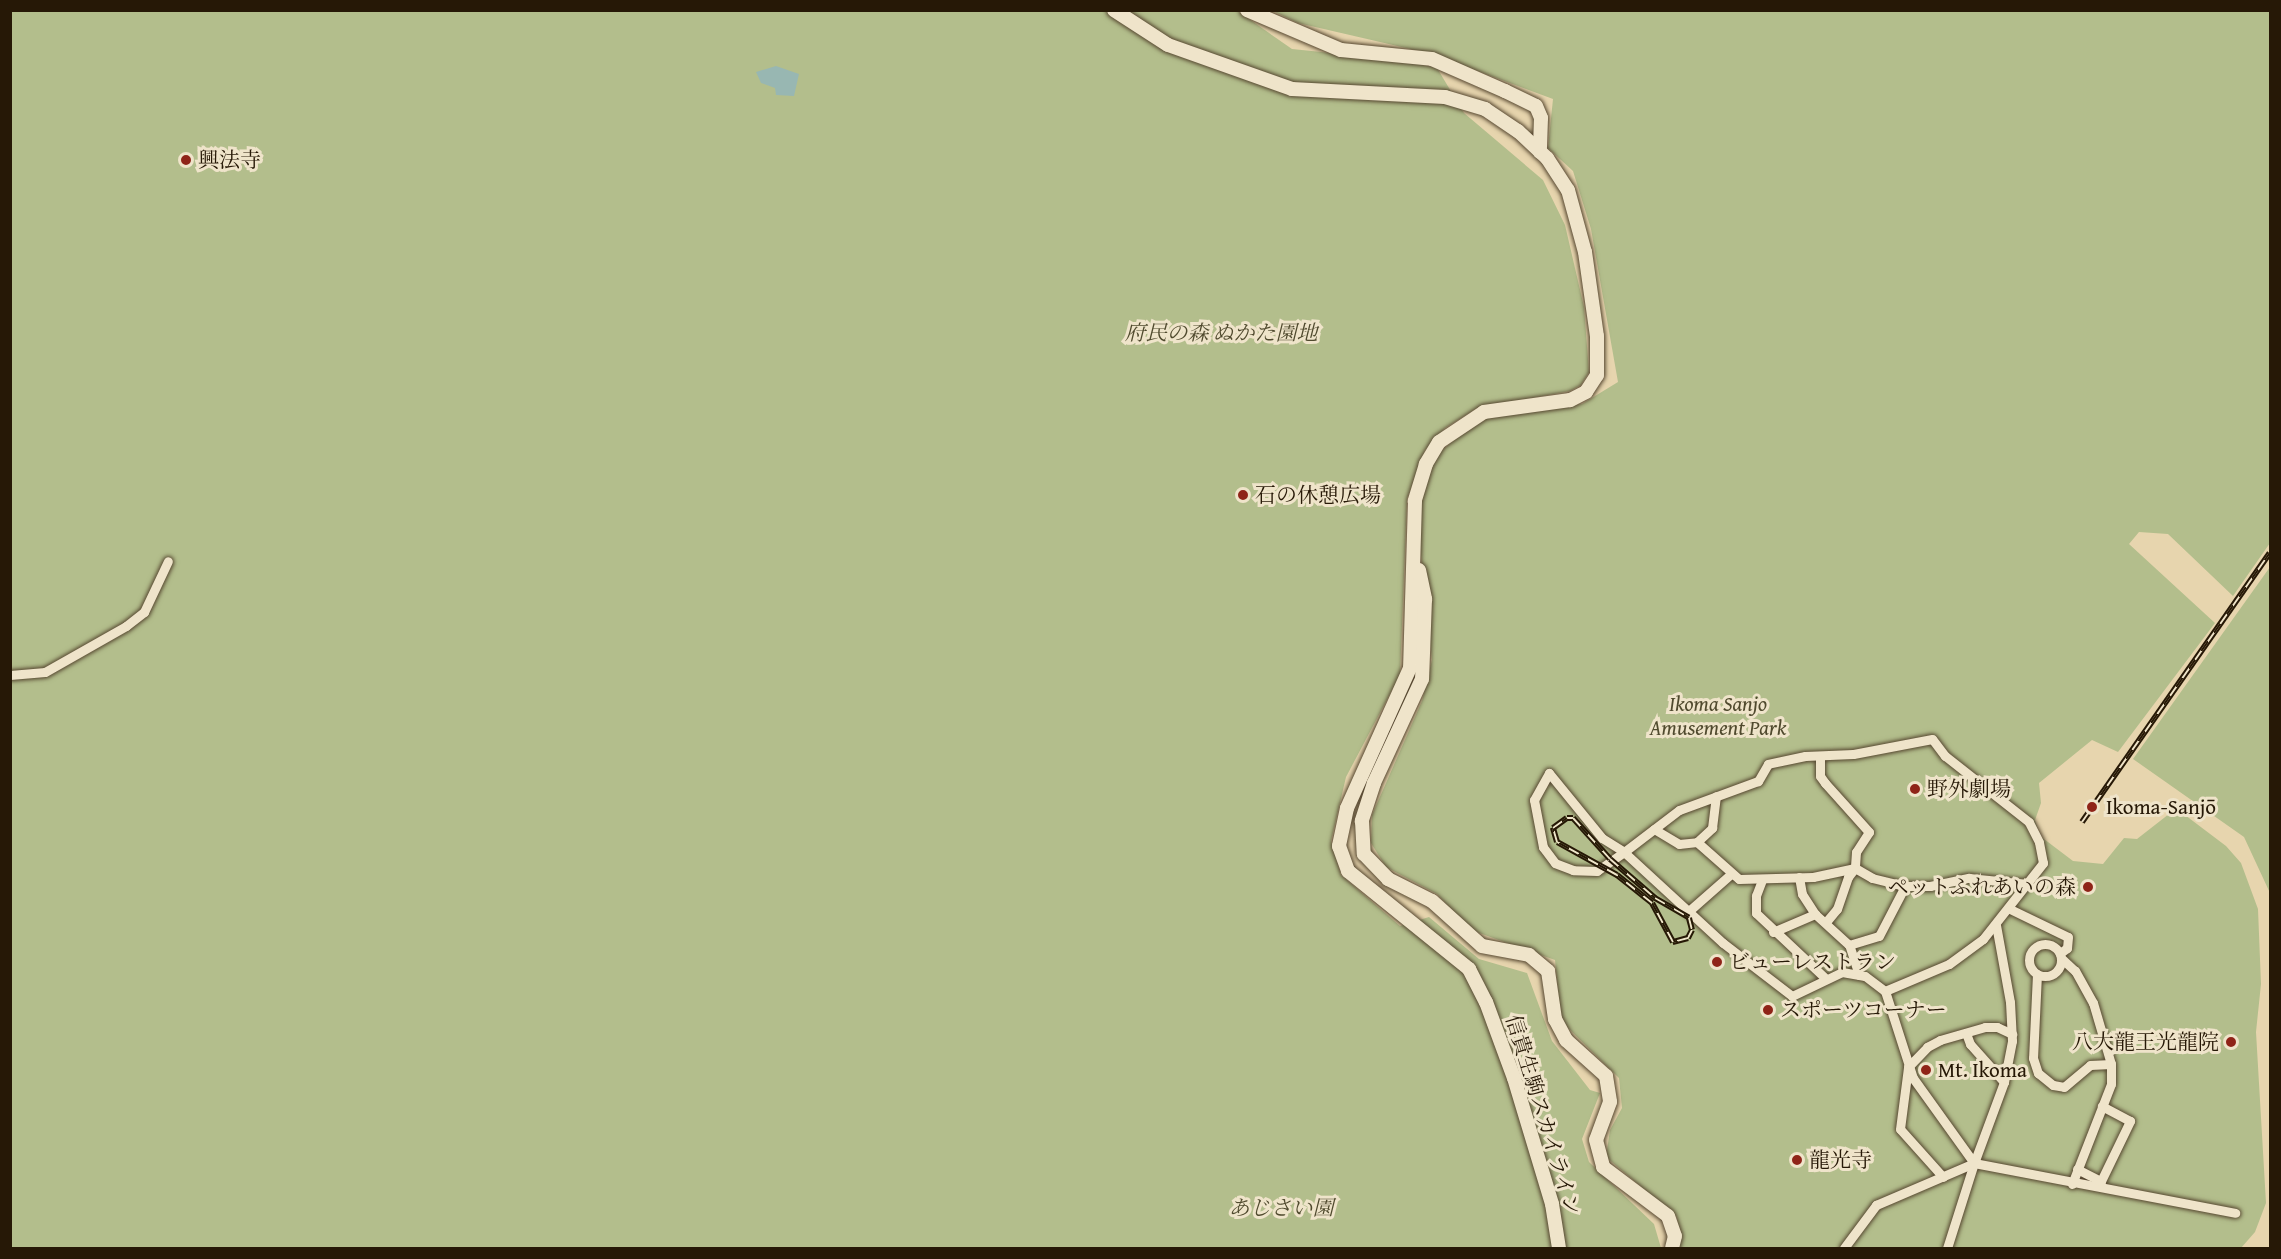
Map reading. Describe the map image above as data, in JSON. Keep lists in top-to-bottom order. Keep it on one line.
{"streets":{"street":["信貴生駒スカイライン"]},"parks":["府民の森 ぬかた園地","Ikoma Sanjo Amusement Park","あじさい園"],"places":["興法寺","石の休憩広場","野外劇場","Ikoma-Sanjō","ペットふれあいの森","ビューレストラン","スポーツコーナー","八大龍王光龍院","Mt. Ikoma","龍光寺"]}
